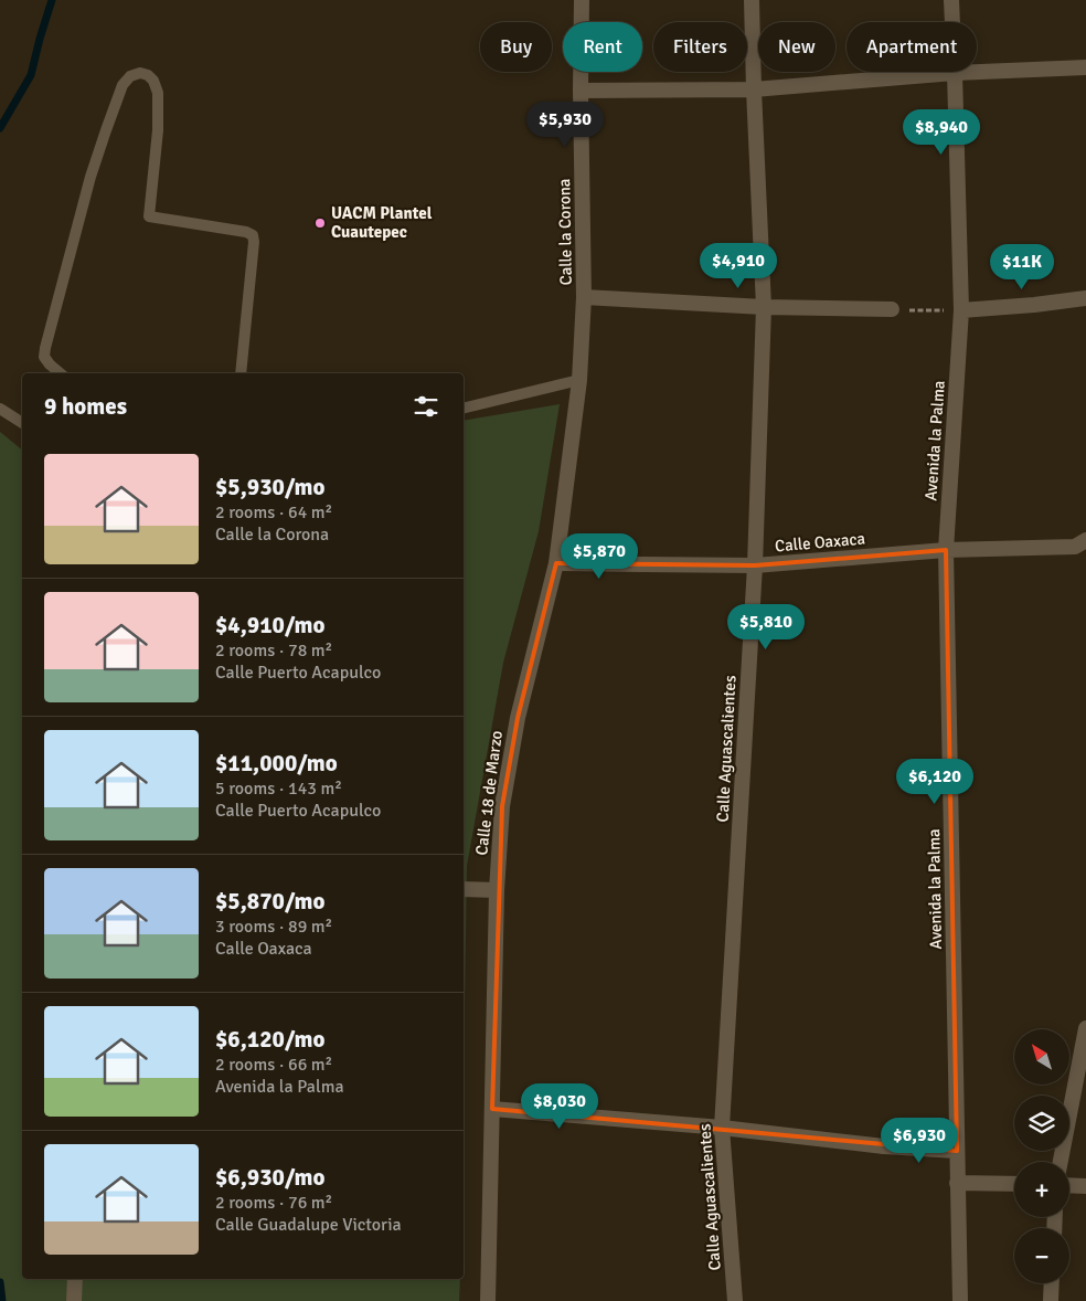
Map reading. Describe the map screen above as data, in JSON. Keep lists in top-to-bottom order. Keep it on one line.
{"streets":{"street":["Calle la Corona","Avenida la Palma","Calle Oaxaca","Calle Aguascalientes","Calle 18 de Marzo"]},"crossings":[["Calle la Corona","Calle 18 de Marzo"],["Avenida la Palma","Calle Oaxaca"],["Calle Oaxaca","Calle Aguascalientes"],["Calle Oaxaca","Calle 18 de Marzo"]],"places":["UACM Plantel Cuautepec"],"north":"top left","page":{"chip":["Buy","Rent","Filters","New","Apartment"],"price":["$5,930","$8,940","$4,910","$11K","$5,870","$5,810","$6,120","$8,030","$6,930"],"heading":"9 homes","list":[{"name":"$5,930/mo","note":"2 rooms · 64 m² · Calle la Corona"},{"name":"$4,910/mo","note":"2 rooms · 78 m² · Calle Puerto Acapulco"},{"name":"$11,000/mo","note":"5 rooms · 143 m² · Calle Puerto Acapulco"},{"name":"$5,870/mo","note":"3 rooms · 89 m² · Calle Oaxaca"},{"name":"$6,120/mo","note":"2 rooms · 66 m² · Avenida la Palma"},{"name":"$6,930/mo","note":"2 rooms · 76 m² · Calle Guadalupe Victoria"}],"map_buttons":["+","−"]}}
